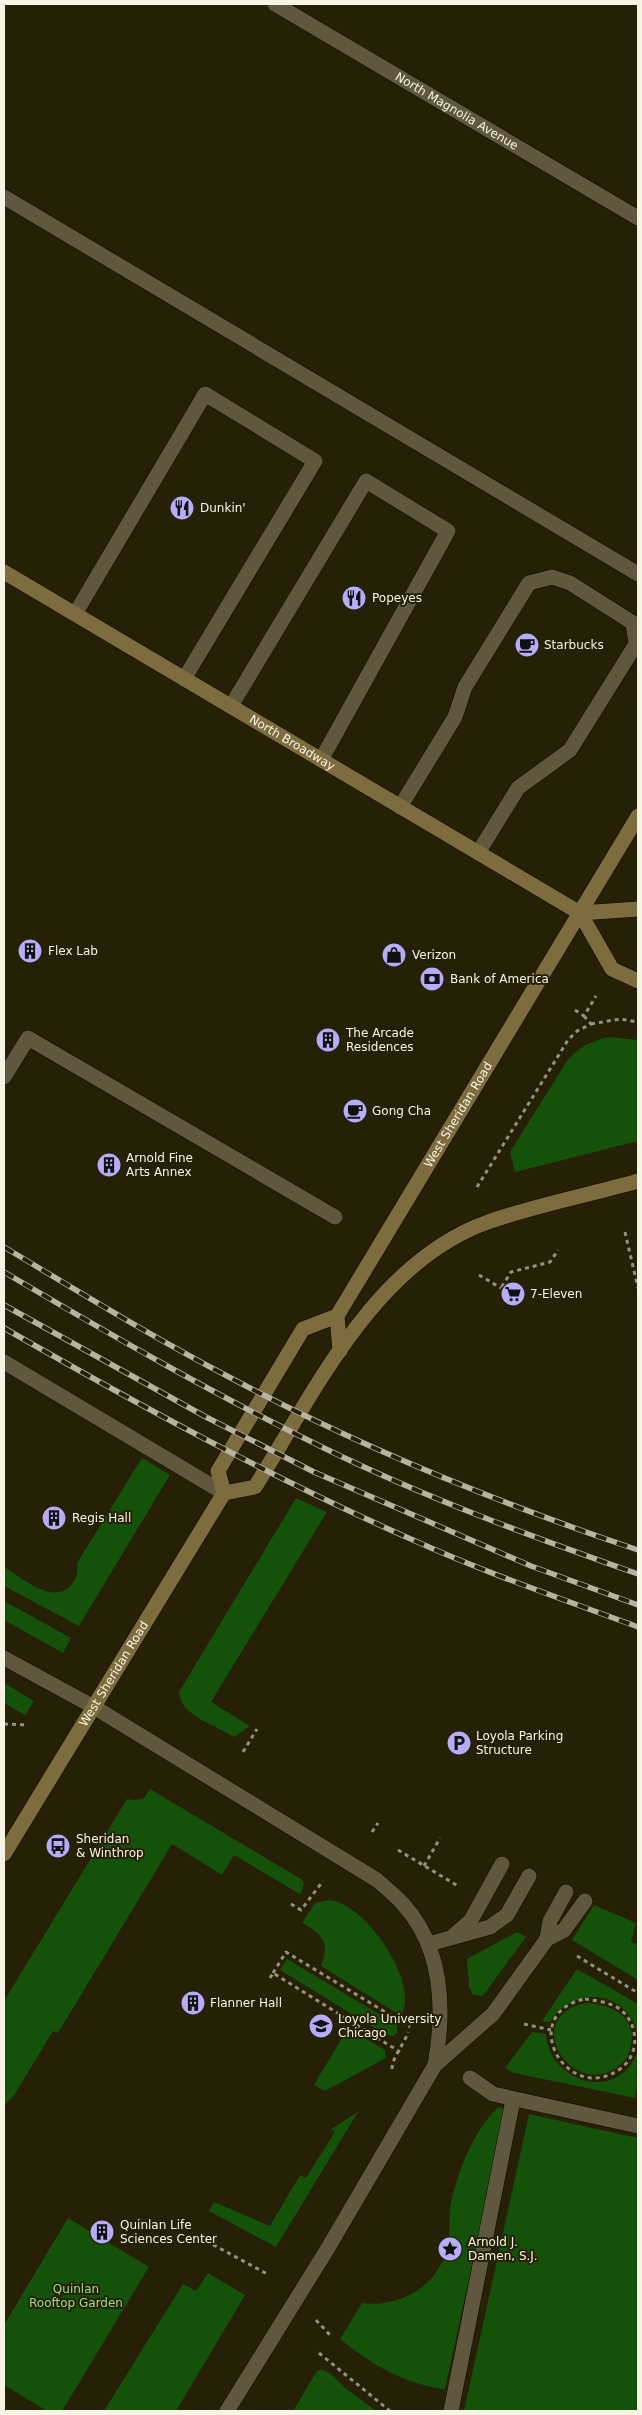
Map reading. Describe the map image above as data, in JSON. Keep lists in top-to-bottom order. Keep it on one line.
{"streets":{"main road":["North Broadway","West Sheridan Road"],"street":["North Magnolia Avenue"]},"crossings":[["North Broadway","West Sheridan Road"]],"parks":["Quinlan Rooftop Garden"],"places":{"restaurant":["Dunkin'","Popeyes"],"cafe":["Starbucks","Gong Cha"],"building":["Flex Lab","The Arcade Residences","Arnold Fine Arts Annex","Regis Hall","Flanner Hall","Quinlan Life Sciences Center"],"shop":["Verizon"],"bank":["Bank of America"],"supermarket":["7-Eleven"],"parking":["Loyola Parking Structure"],"bus stop":["Sheridan & Winthrop"],"school or university":["Loyola University Chicago"],"place":["Arnold J. Damen, S.J."]}}
